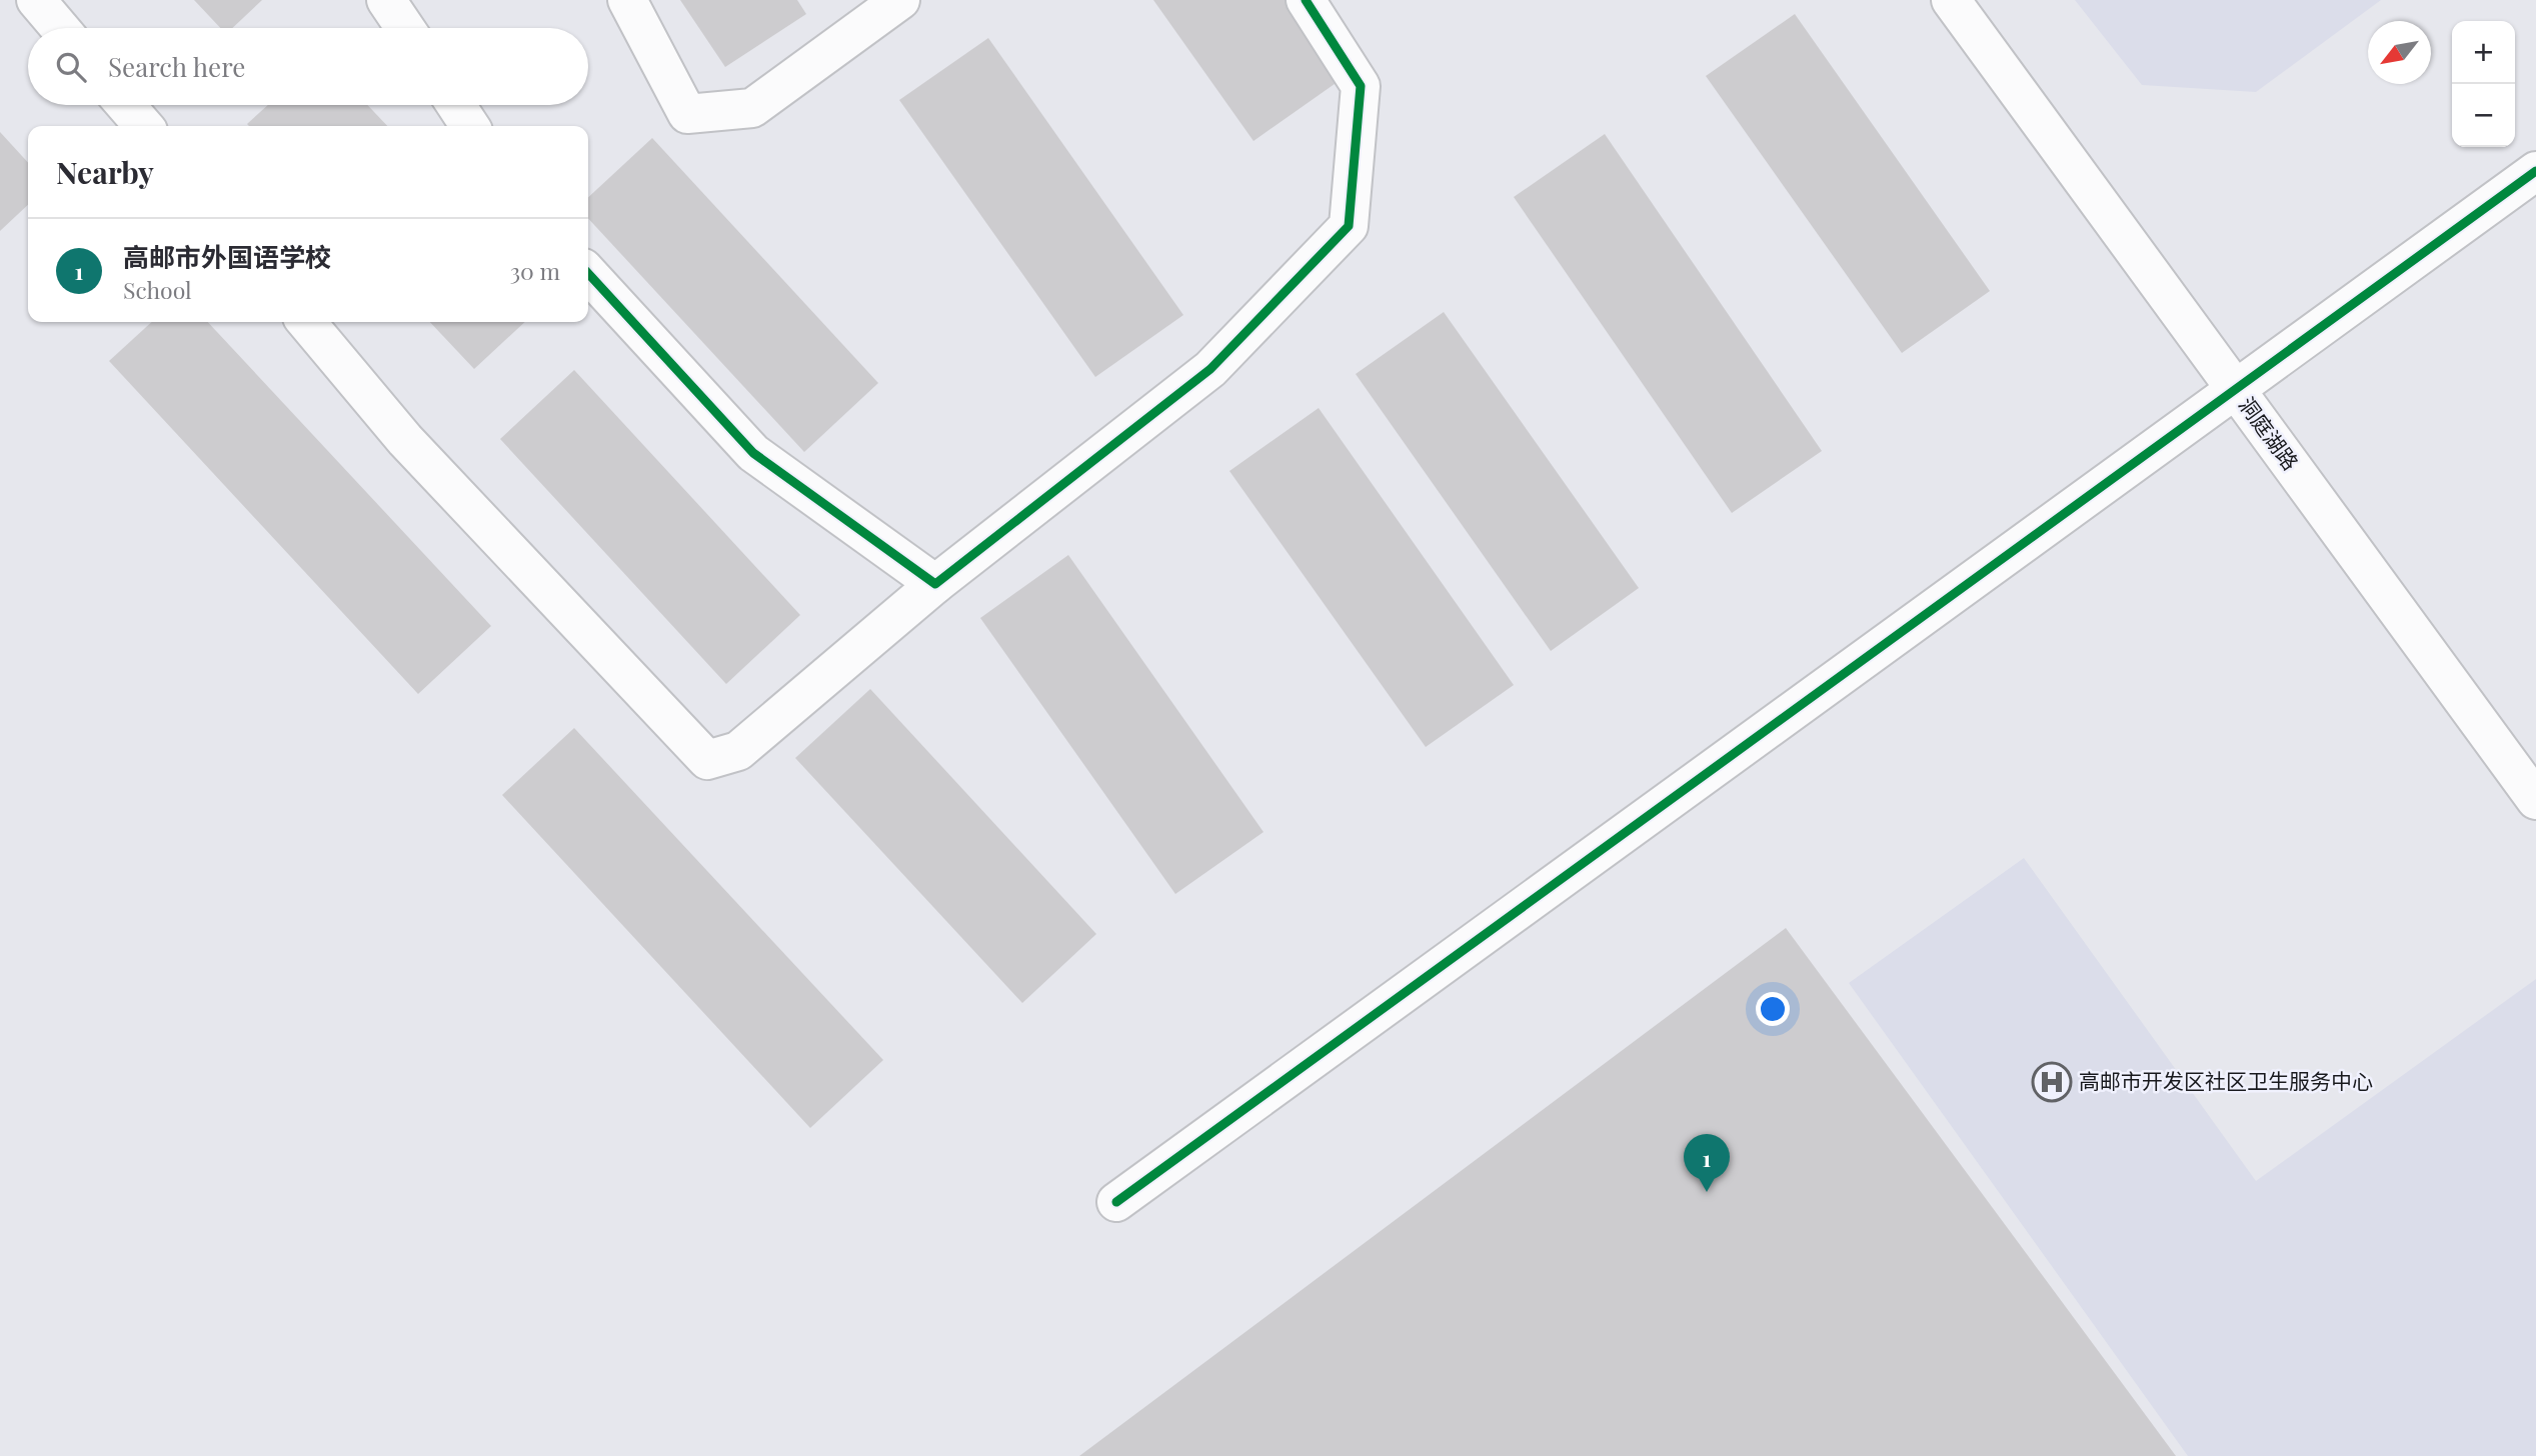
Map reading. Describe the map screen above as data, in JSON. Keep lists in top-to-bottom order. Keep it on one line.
{"streets":{"street":["洞庭湖路"]},"places":{"hospital":["高邮市开发区社区卫生服务中心"]},"north":"bottom left","page":{"map_buttons":["+","−"],"search":"Search here","heading":"Nearby","list":[{"mark":"1","name":"高邮市外国语学校","note":"School","value":"30 m"}],"pins":"1"}}
